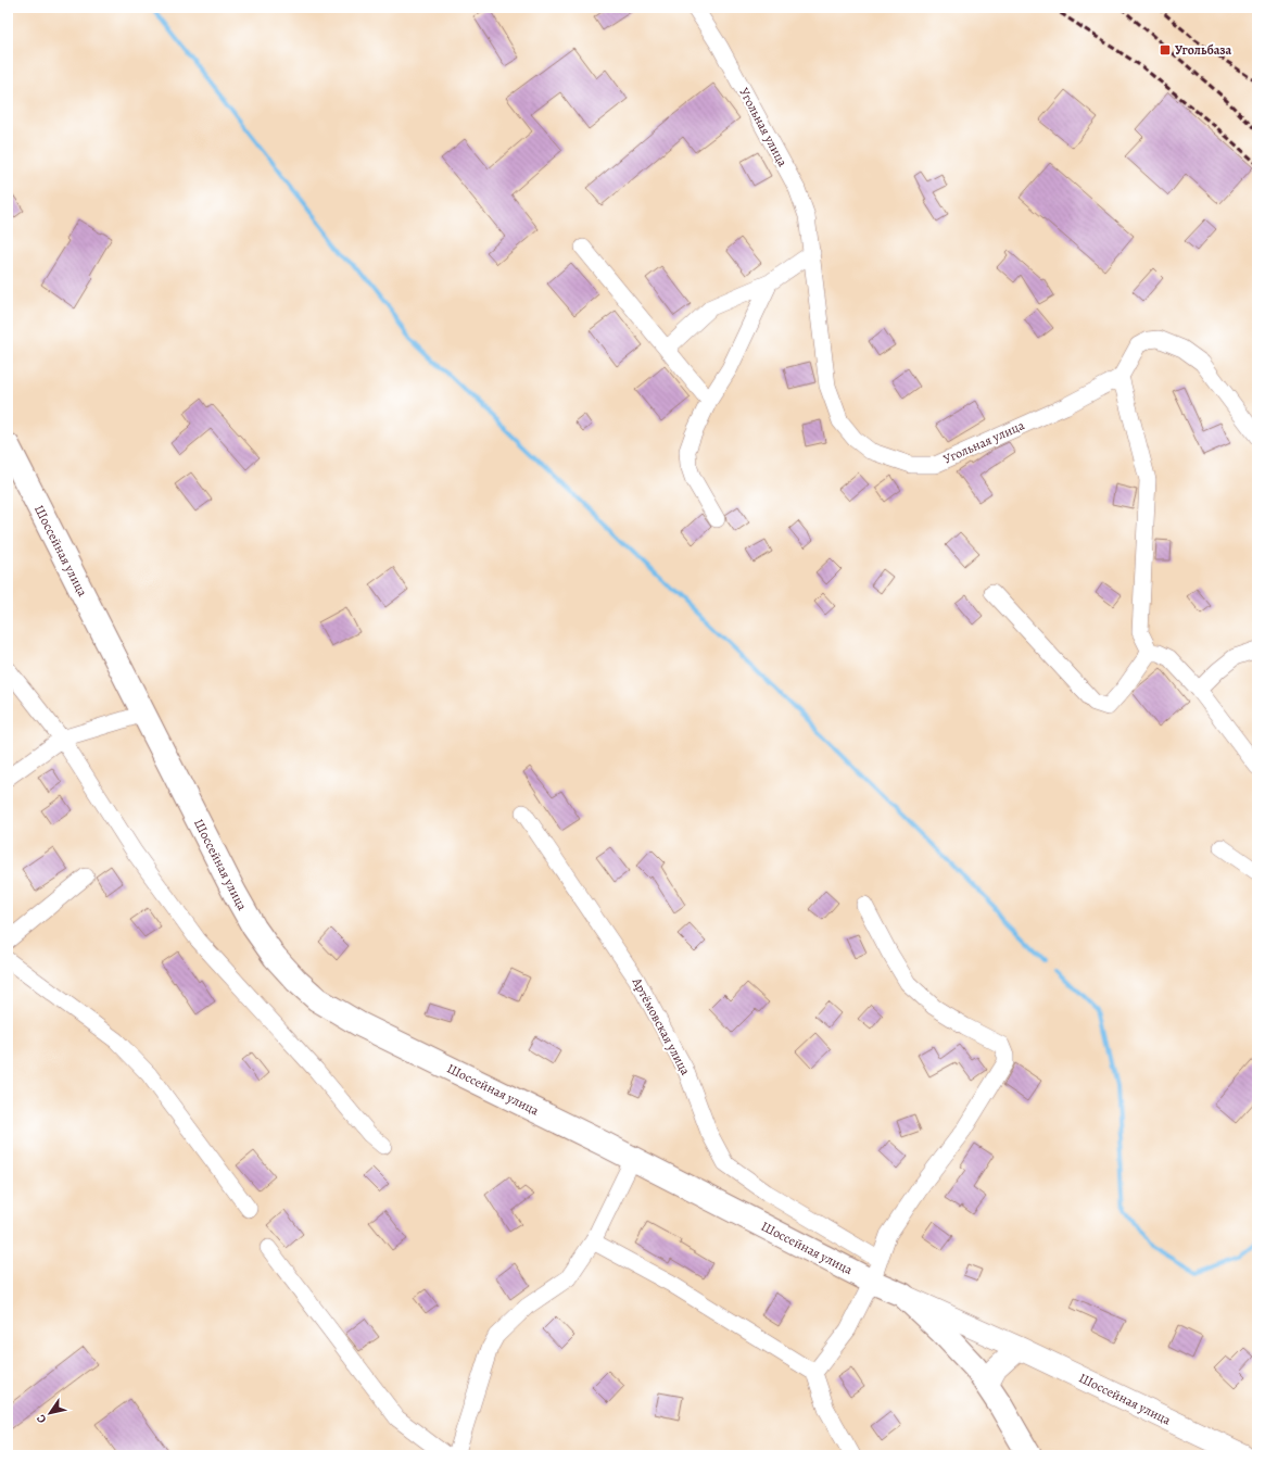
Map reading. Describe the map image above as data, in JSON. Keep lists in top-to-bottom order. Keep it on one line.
{"streets":{"main road":["Шоссейная улица"],"street":["Угольная улица","Артёмовская улица"]},"crossings":[["Шоссейная улица","Артёмовская улица"]],"places":{"transit":["Угольбаза"]},"north":"bottom left"}
